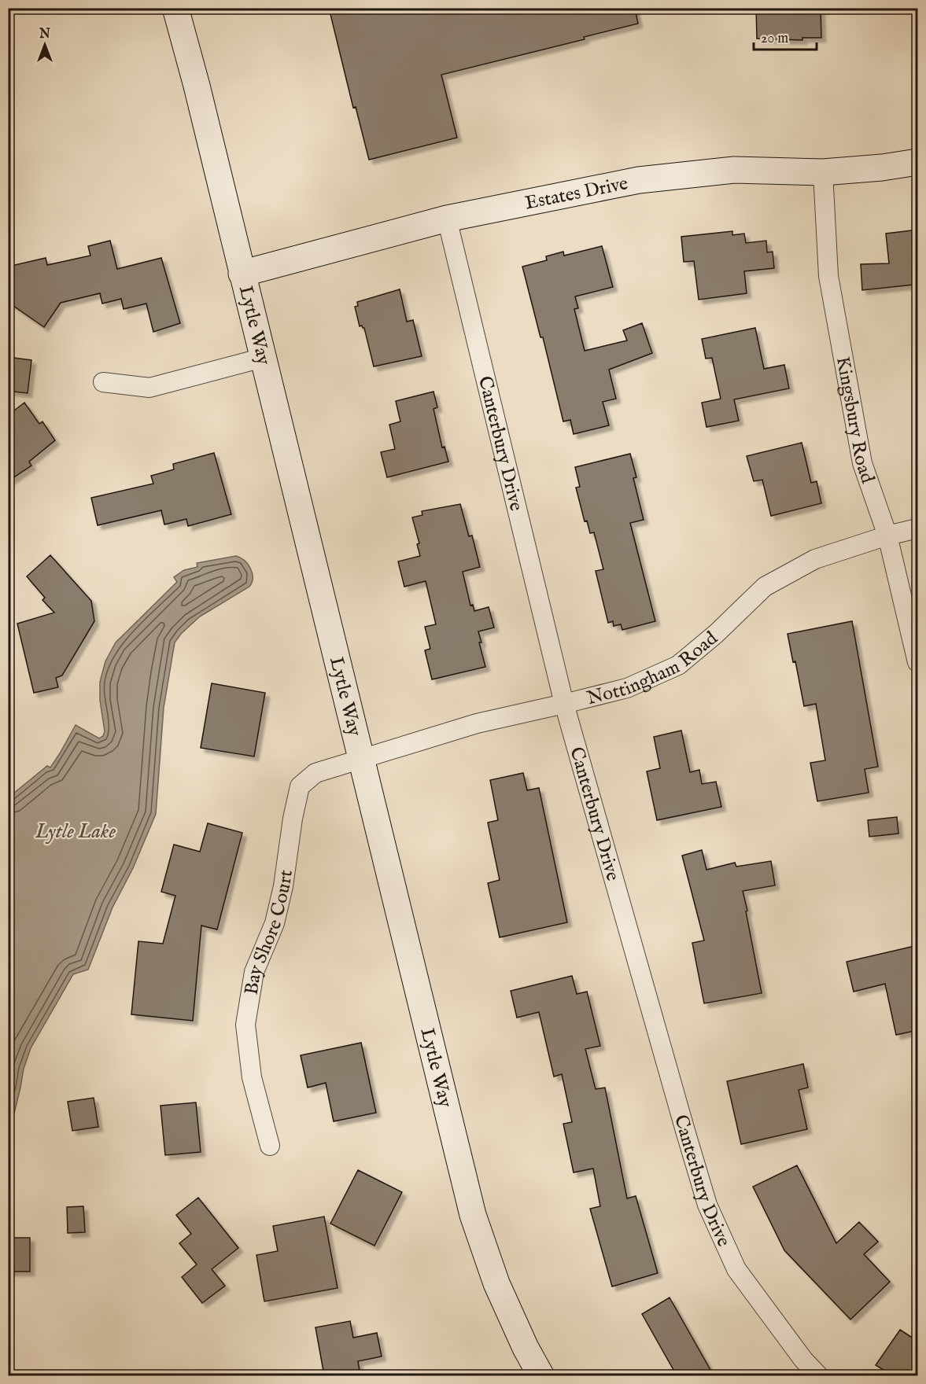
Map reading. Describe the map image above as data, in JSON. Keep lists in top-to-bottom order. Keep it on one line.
{"streets":{"street":["Estates Drive","Lytle Way","Kingsbury Road","Canterbury Drive","Nottingham Road","Bay Shore Court"]},"crossings":[["Estates Drive","Lytle Way"],["Estates Drive","Kingsbury Road"],["Estates Drive","Canterbury Drive"],["Lytle Way","Nottingham Road"],["Lytle Way","Bay Shore Court"],["Kingsbury Road","Nottingham Road"],["Canterbury Drive","Nottingham Road"],["Nottingham Road","Bay Shore Court"]],"water":["Lytle Lake"],"scale_bar":"20 m","north":"top"}
